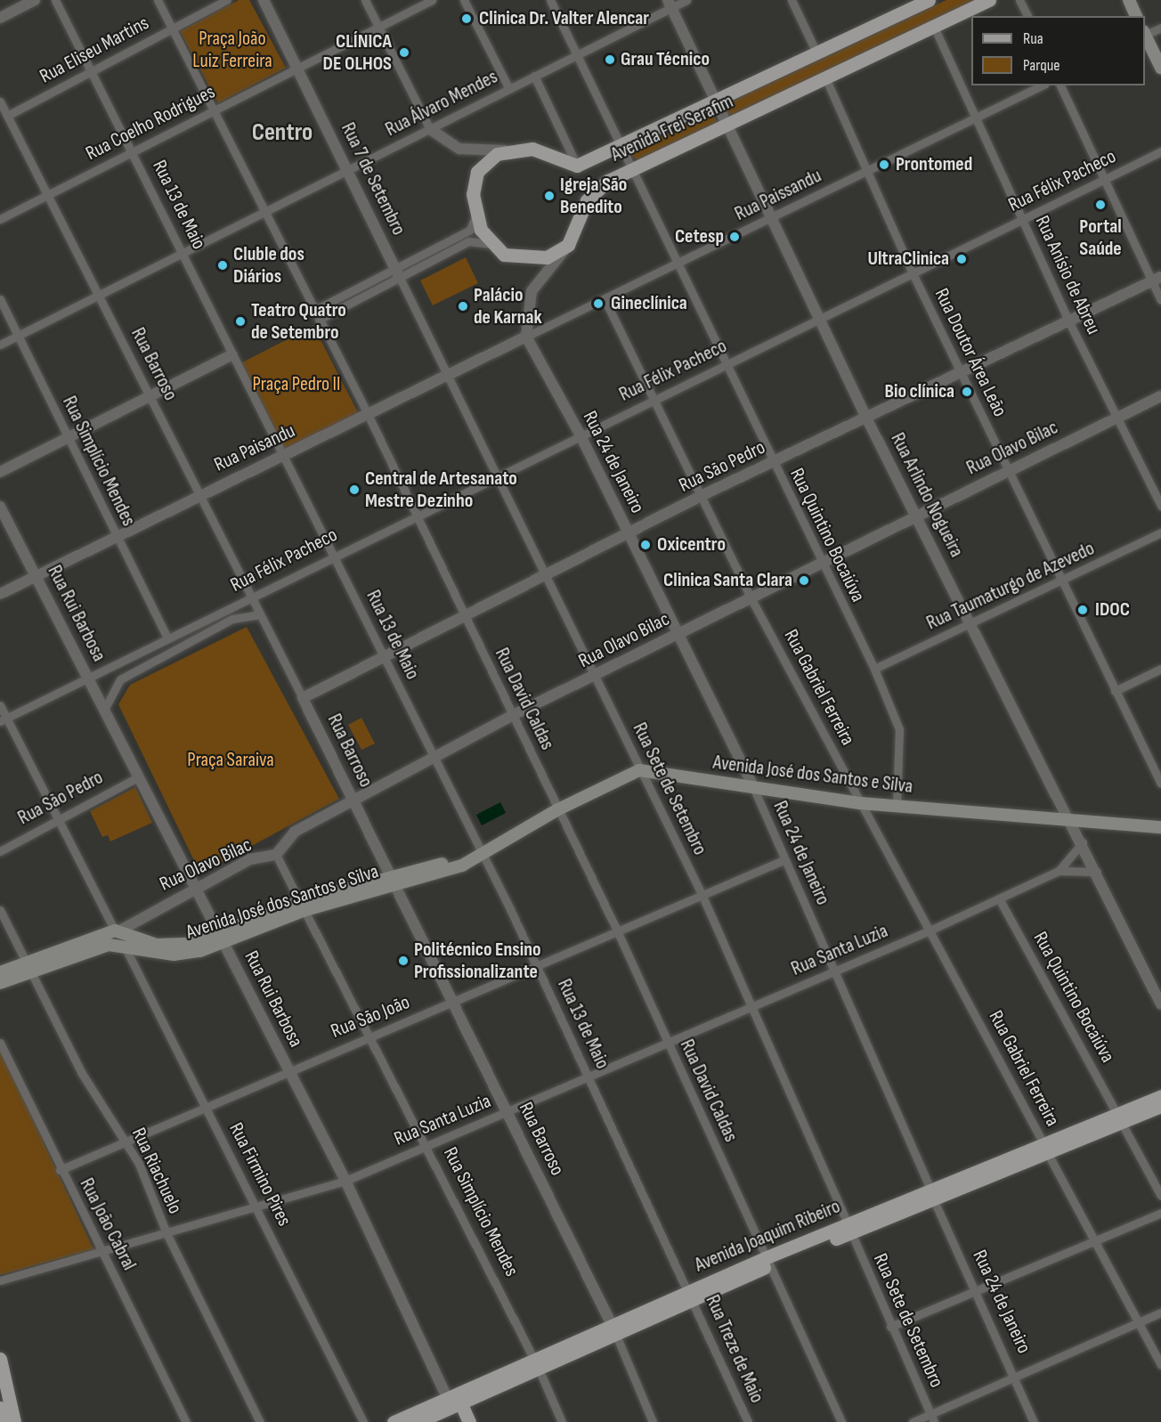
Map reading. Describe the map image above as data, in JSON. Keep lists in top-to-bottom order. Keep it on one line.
{"streets":{"main road":["Avenida Frei Serafim","Avenida José dos Santos e Silva","Avenida Joaquim Ribeiro"],"street":["Rua Eliseu Martins","Rua Álvaro Mendes","Rua Coelho Rodrigues","Rua 7 de Setembro","Rua Félix Pacheco","Rua Paissandu","Rua 13 de Maio","Rua Anísio de Abreu","Rua Doutor Área Leão","Rua Barroso","Rua Paisandu","Rua Olavo Bilac","Rua Simplício Mendes","Rua 24 de Janeiro","Rua São Pedro","Rua Arlindo Nogueira","Rua Quintino Bocaiúva","Rua Taumaturgo de Azevedo","Rua Rui Barbosa","Rua Gabriel Ferreira","Rua David Caldas","Rua Sete de Setembro","Rua Santa Luzia","Rua São João","Rua Riachuelo","Rua Firmino Pires","Rua João Cabral","Rua Treze de Maio"]},"crossings":[["Rua Eliseu Martins","Rua 13 de Maio"],["Rua Eliseu Martins","Rua Barroso"],["Rua Eliseu Martins","Rua David Caldas"],["Rua Álvaro Mendes","Rua 7 de Setembro"],["Rua Álvaro Mendes","Rua 13 de Maio"],["Rua Álvaro Mendes","Rua Barroso"],["Rua Álvaro Mendes","Rua Simplício Mendes"],["Rua Álvaro Mendes","Rua Arlindo Nogueira"],["Rua Álvaro Mendes","Rua Quintino Bocaiúva"],["Rua Álvaro Mendes","Rua David Caldas"],["Rua Coelho Rodrigues","Rua 7 de Setembro"],["Rua Coelho Rodrigues","Rua 13 de Maio"],["Rua Coelho Rodrigues","Rua Barroso"],["Rua Coelho Rodrigues","Rua David Caldas"],["Avenida Frei Serafim","Rua Anísio de Abreu"],["Avenida Frei Serafim","Rua Doutor Área Leão"],["Avenida Frei Serafim","Rua Arlindo Nogueira"],["Avenida Frei Serafim","Rua Quintino Bocaiúva"],["Rua 7 de Setembro","Rua Paisandu"],["Rua 7 de Setembro","Rua Sete de Setembro"],["Rua Félix Pacheco","Rua 13 de Maio"],["Rua Félix Pacheco","Rua Anísio de Abreu"],["Rua Félix Pacheco","Rua Doutor Área Leão"],["Rua Félix Pacheco","Rua Barroso"],["Rua Félix Pacheco","Rua Simplício Mendes"],["Rua Félix Pacheco","Rua 24 de Janeiro"],["Rua Félix Pacheco","Rua Arlindo Nogueira"],["Rua Félix Pacheco","Rua Quintino Bocaiúva"],["Rua Félix Pacheco","Rua Rui Barbosa"],["Rua Félix Pacheco","Rua Gabriel Ferreira"],["Rua Félix Pacheco","Rua David Caldas"],["Rua Félix Pacheco","Rua Sete de Setembro"],["Rua Paissandu","Rua Anísio de Abreu"],["Rua Paissandu","Rua Doutor Área Leão"],["Rua Paissandu","Rua Paisandu"],["Rua Paissandu","Rua 24 de Janeiro"],["Rua Paissandu","Rua Arlindo Nogueira"],["Rua Paissandu","Rua Quintino Bocaiúva"],["Rua Paissandu","Rua Gabriel Ferreira"],["Rua 13 de Maio","Rua Paisandu"],["Rua 13 de Maio","Rua Olavo Bilac"],["Rua 13 de Maio","Rua São Pedro"],["Rua 13 de Maio","Avenida José dos Santos e Silva"],["Rua 13 de Maio","Rua Santa Luzia"],["Rua 13 de Maio","Rua São João"],["Rua 13 de Maio","Avenida Joaquim Ribeiro"],["Rua 13 de Maio","Rua Treze de Maio"],["Rua Anísio de Abreu","Rua Olavo Bilac"],["Rua Anísio de Abreu","Rua São Pedro"],["Rua Doutor Área Leão","Rua Olavo Bilac"],["Rua Doutor Área Leão","Rua São Pedro"],["Rua Doutor Área Leão","Rua Taumaturgo de Azevedo"],["Rua Barroso","Rua Paisandu"],["Rua Barroso","Rua Olavo Bilac"],["Rua Barroso","Rua São Pedro"],["Rua Barroso","Avenida José dos Santos e Silva"],["Rua Barroso","Rua Santa Luzia"],["Rua Barroso","Rua São João"],["Rua Barroso","Avenida Joaquim Ribeiro"],["Rua Paisandu","Rua Simplício Mendes"],["Rua Paisandu","Rua 24 de Janeiro"],["Rua Paisandu","Rua Rui Barbosa"],["Rua Paisandu","Rua David Caldas"],["Rua Paisandu","Rua Sete de Setembro"],["Rua Olavo Bilac","Rua Simplício Mendes"],["Rua Olavo Bilac","Rua 24 de Janeiro"],["Rua Olavo Bilac","Rua Arlindo Nogueira"],["Rua Olavo Bilac","Rua Quintino Bocaiúva"],["Rua Olavo Bilac","Rua Rui Barbosa"],["Rua Olavo Bilac","Rua Gabriel Ferreira"],["Rua Olavo Bilac","Rua David Caldas"],["Rua Olavo Bilac","Avenida José dos Santos e Silva"],["Rua Olavo Bilac","Rua Sete de Setembro"],["Rua Simplício Mendes","Avenida José dos Santos e Silva"],["Rua Simplício Mendes","Rua Santa Luzia"],["Rua Simplício Mendes","Rua São João"],["Rua Simplício Mendes","Avenida Joaquim Ribeiro"],["Rua 24 de Janeiro","Rua São Pedro"],["Rua 24 de Janeiro","Avenida José dos Santos e Silva"],["Rua 24 de Janeiro","Rua Santa Luzia"],["Rua 24 de Janeiro","Rua São João"],["Rua 24 de Janeiro","Avenida Joaquim Ribeiro"],["Rua São Pedro","Rua Arlindo Nogueira"],["Rua São Pedro","Rua Quintino Bocaiúva"],["Rua São Pedro","Rua Rui Barbosa"],["Rua São Pedro","Rua Gabriel Ferreira"],["Rua São Pedro","Rua David Caldas"],["Rua São Pedro","Rua Sete de Setembro"],["Rua Arlindo Nogueira","Rua Taumaturgo de Azevedo"],["Rua Arlindo Nogueira","Avenida José dos Santos e Silva"],["Rua Arlindo Nogueira","Rua Santa Luzia"],["Rua Quintino Bocaiúva","Rua Taumaturgo de Azevedo"],["Rua Quintino Bocaiúva","Avenida José dos Santos e Silva"],["Rua Quintino Bocaiúva","Rua Santa Luzia"],["Rua Quintino Bocaiúva","Avenida Joaquim Ribeiro"],["Rua Rui Barbosa","Avenida José dos Santos e Silva"],["Rua Rui Barbosa","Rua Santa Luzia"],["Rua Rui Barbosa","Rua São João"],["Rua Rui Barbosa","Avenida Joaquim Ribeiro"],["Rua Gabriel Ferreira","Avenida José dos Santos e Silva"],["Rua Gabriel Ferreira","Rua Santa Luzia"],["Rua Gabriel Ferreira","Avenida Joaquim Ribeiro"],["Rua David Caldas","Avenida José dos Santos e Silva"],["Rua David Caldas","Rua Santa Luzia"],["Rua David Caldas","Rua São João"],["Rua David Caldas","Avenida Joaquim Ribeiro"],["Avenida José dos Santos e Silva","Rua Sete de Setembro"],["Avenida José dos Santos e Silva","Rua Riachuelo"],["Avenida José dos Santos e Silva","Rua Firmino Pires"],["Rua Sete de Setembro","Rua Santa Luzia"],["Rua Sete de Setembro","Rua São João"],["Rua Sete de Setembro","Avenida Joaquim Ribeiro"],["Rua Santa Luzia","Rua Riachuelo"],["Rua Santa Luzia","Rua Firmino Pires"],["Rua Santa Luzia","Rua João Cabral"],["Rua São João","Rua Riachuelo"],["Rua São João","Rua Firmino Pires"],["Rua São João","Rua João Cabral"],["Avenida Joaquim Ribeiro","Rua Treze de Maio"]],"districts":["Centro"],"parks":["Praça João Luiz Ferreira","Praça Pedro II","Praça Saraiva"],"places":["Clinica Dr. Valter Alencar","CLÍNICA DE OLHOS","Grau Técnico","Prontomed","Igreja São Benedito","Portal Saúde","Cetesp","UltraClinica","Cluble dos Diários","Gineclínica","Palácio de Karnak","Teatro Quatro de Setembro","Bio clínica","Central de Artesanato Mestre Dezinho","Oxicentro","Clinica Santa Clara","IDOC","Politécnico Ensino Profissionalizante"],"legend":["Rua","Parque"]}
